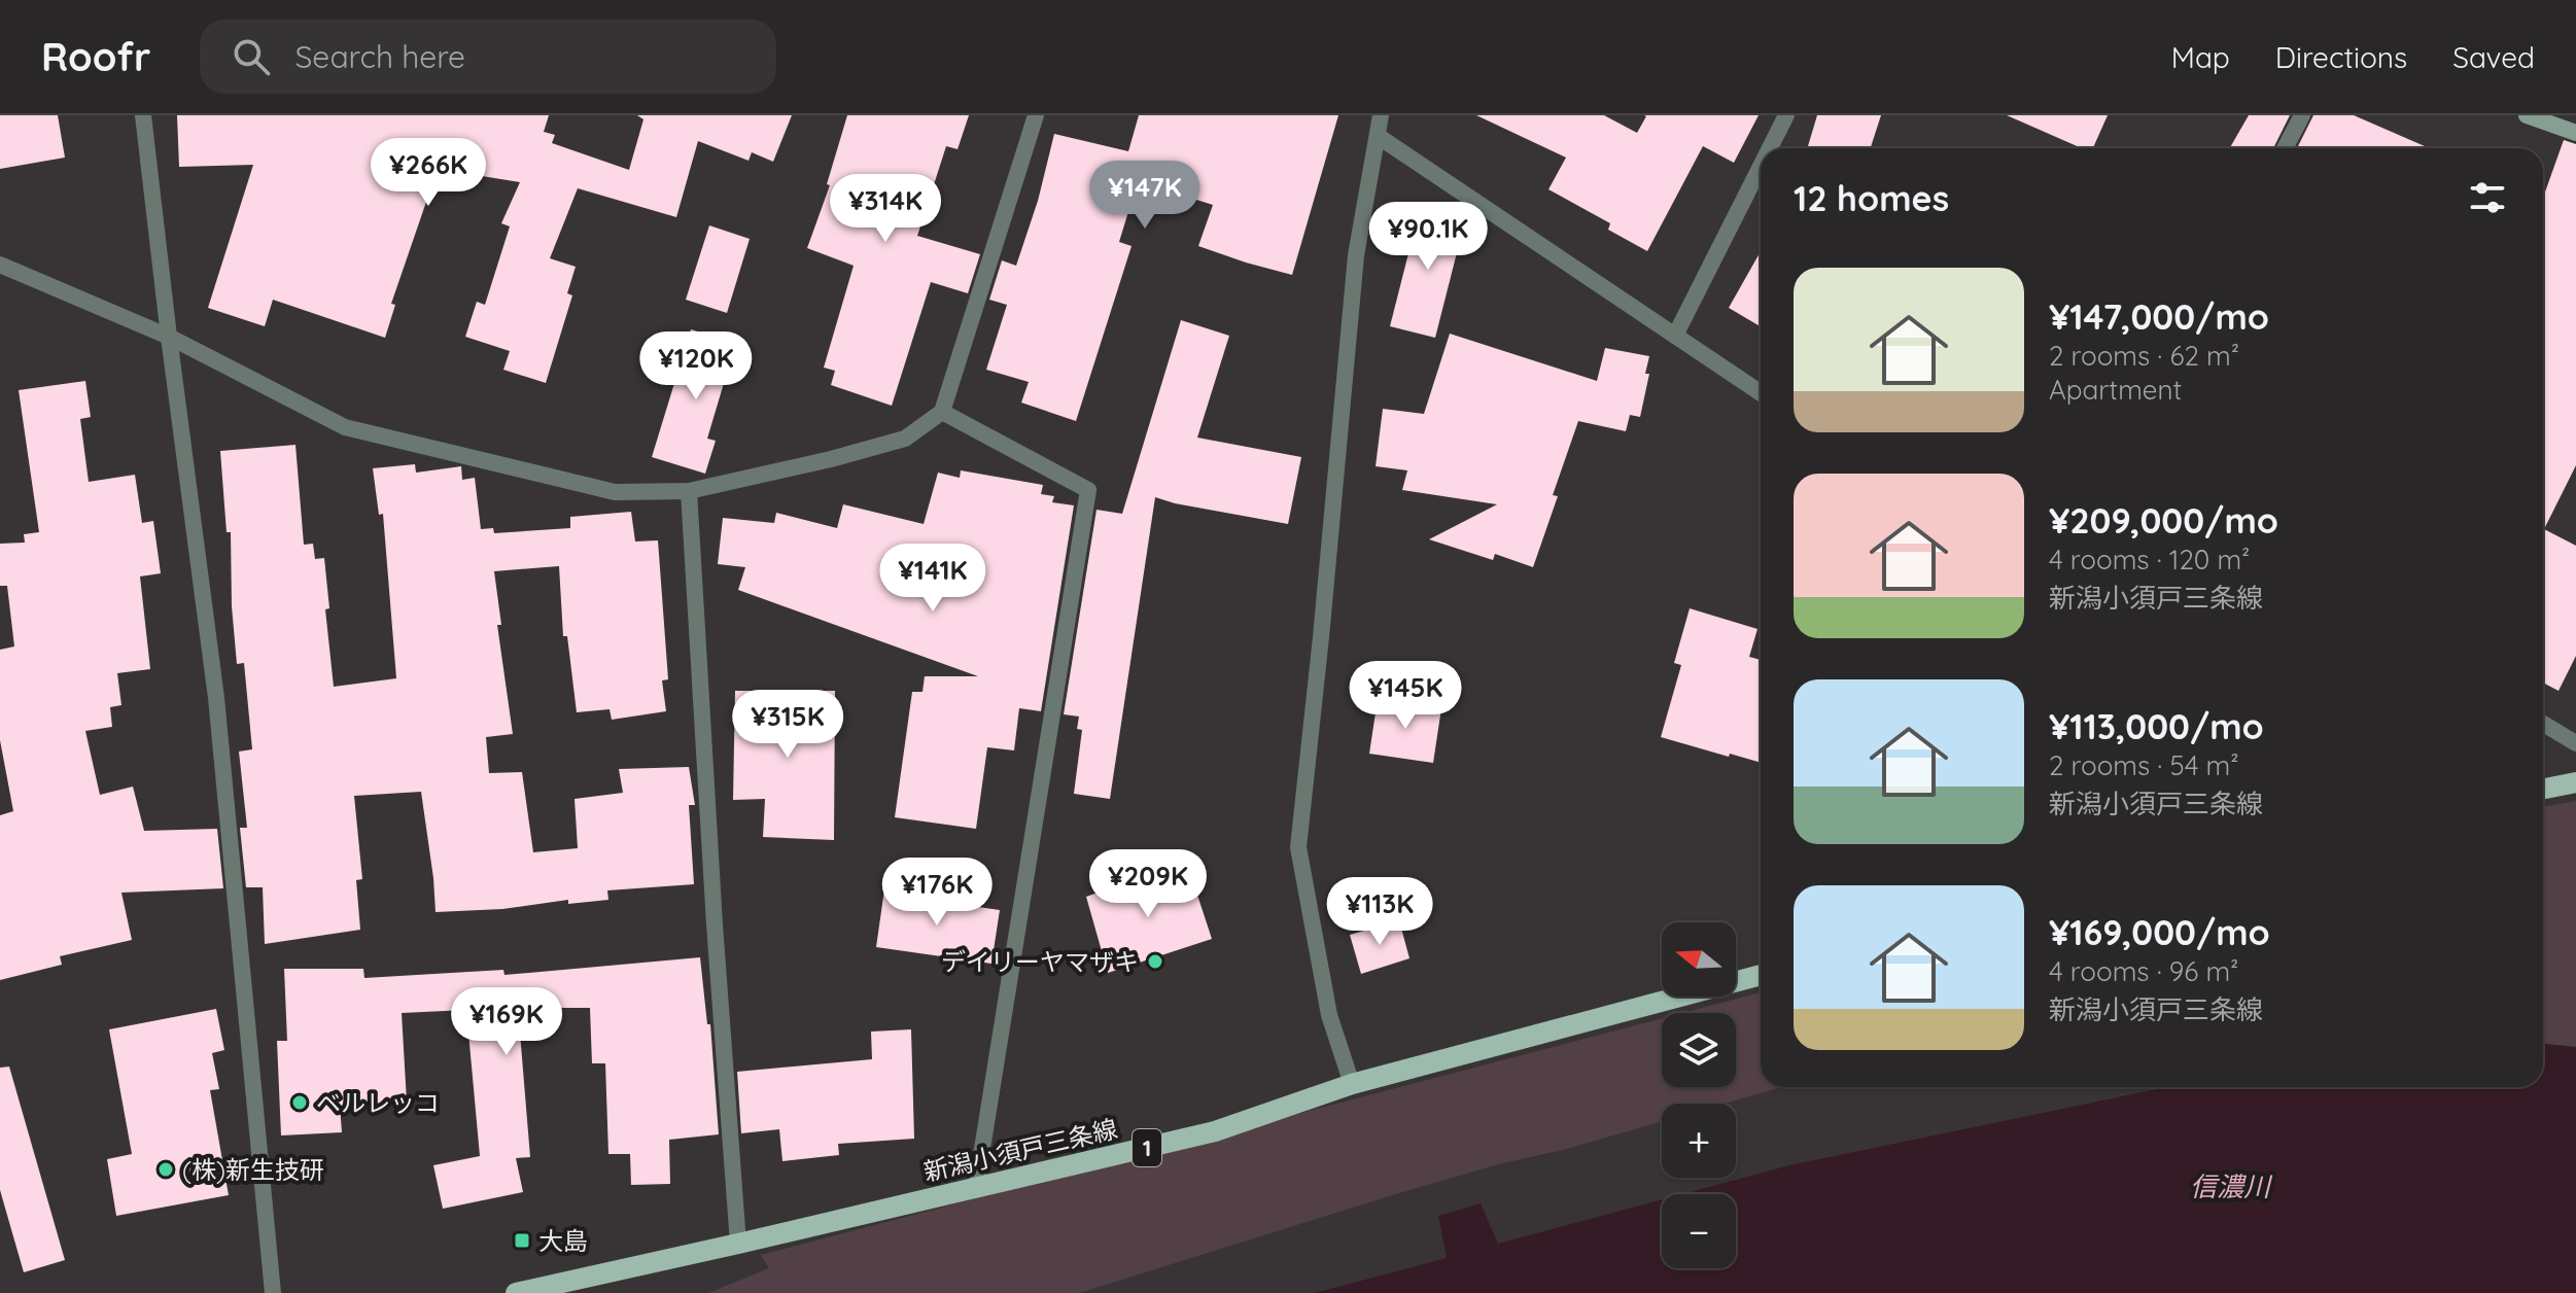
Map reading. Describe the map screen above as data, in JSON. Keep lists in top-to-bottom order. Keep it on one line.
{"streets":{"main road":["1","新潟小須戸三条線"]},"water":["信濃川"],"places":{"other":["デイリーヤマザキ","ベルレッコ","(株)新生技研"],"transit":["大島"]},"north":"left","page":{"header":"Roofr","search":"Search here","nav":["Map","Directions","Saved"],"price":["¥266K","¥147K","¥314K","¥90.1K","¥120K","¥141K","¥145K","¥315K","¥209K","¥176K","¥113K","¥169K"],"heading":"12 homes","list":[{"name":"¥147,000/mo","note":"2 rooms · 62 m² · Apartment"},{"name":"¥209,000/mo","note":"4 rooms · 120 m² · 新潟小須戸三条線"},{"name":"¥113,000/mo","note":"2 rooms · 54 m² · 新潟小須戸三条線"},{"name":"¥169,000/mo","note":"4 rooms · 96 m² · 新潟小須戸三条線"}],"map_buttons":["+","−"]}}
